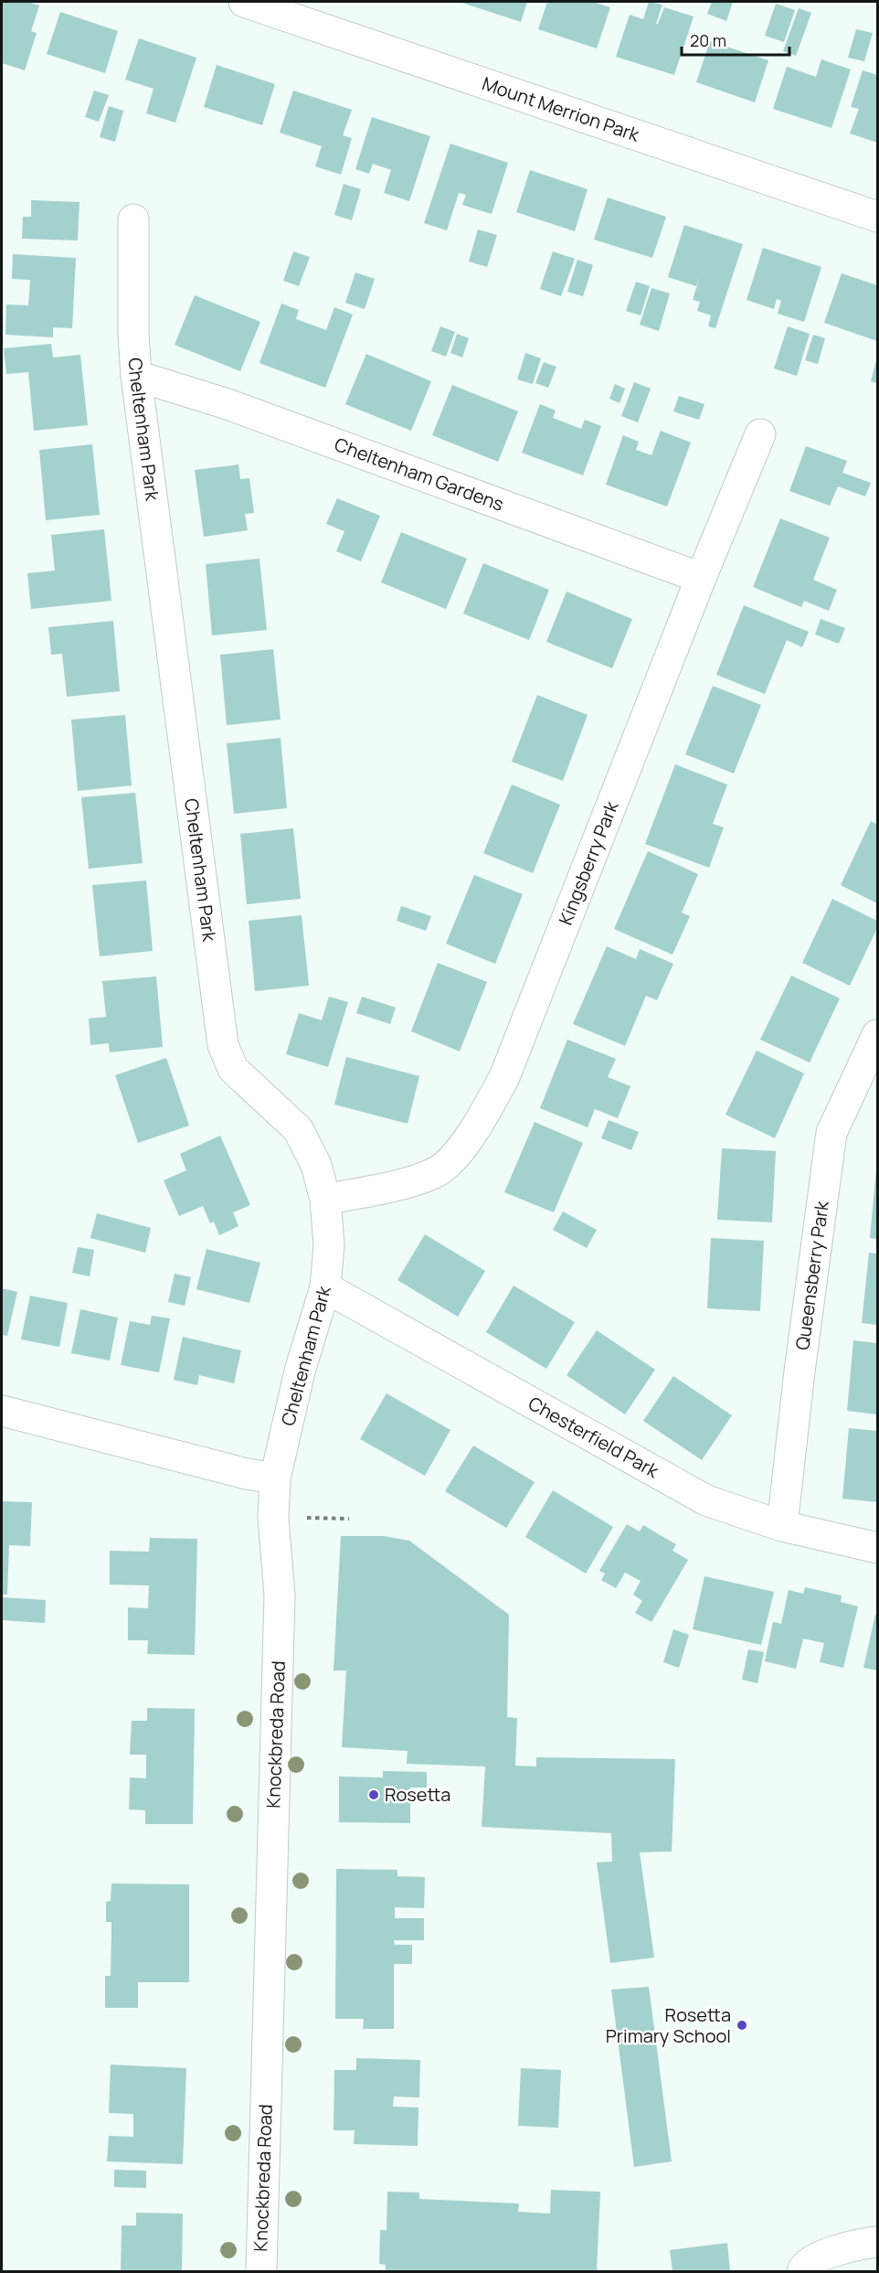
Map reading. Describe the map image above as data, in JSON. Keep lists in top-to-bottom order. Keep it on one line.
{"streets":{"street":["Mount Merrion Park","Cheltenham Park","Cheltenham Gardens","Kingsberry Park","Queensberry Park","Chesterfield Park","Knockbreda Road"]},"crossings":[["Cheltenham Park","Cheltenham Gardens"],["Cheltenham Park","Kingsberry Park"],["Cheltenham Park","Chesterfield Park"],["Cheltenham Park","Knockbreda Road"],["Cheltenham Gardens","Kingsberry Park"],["Queensberry Park","Chesterfield Park"]],"places":["Rosetta","Rosetta Primary School"],"scale_bar":"20 m"}
